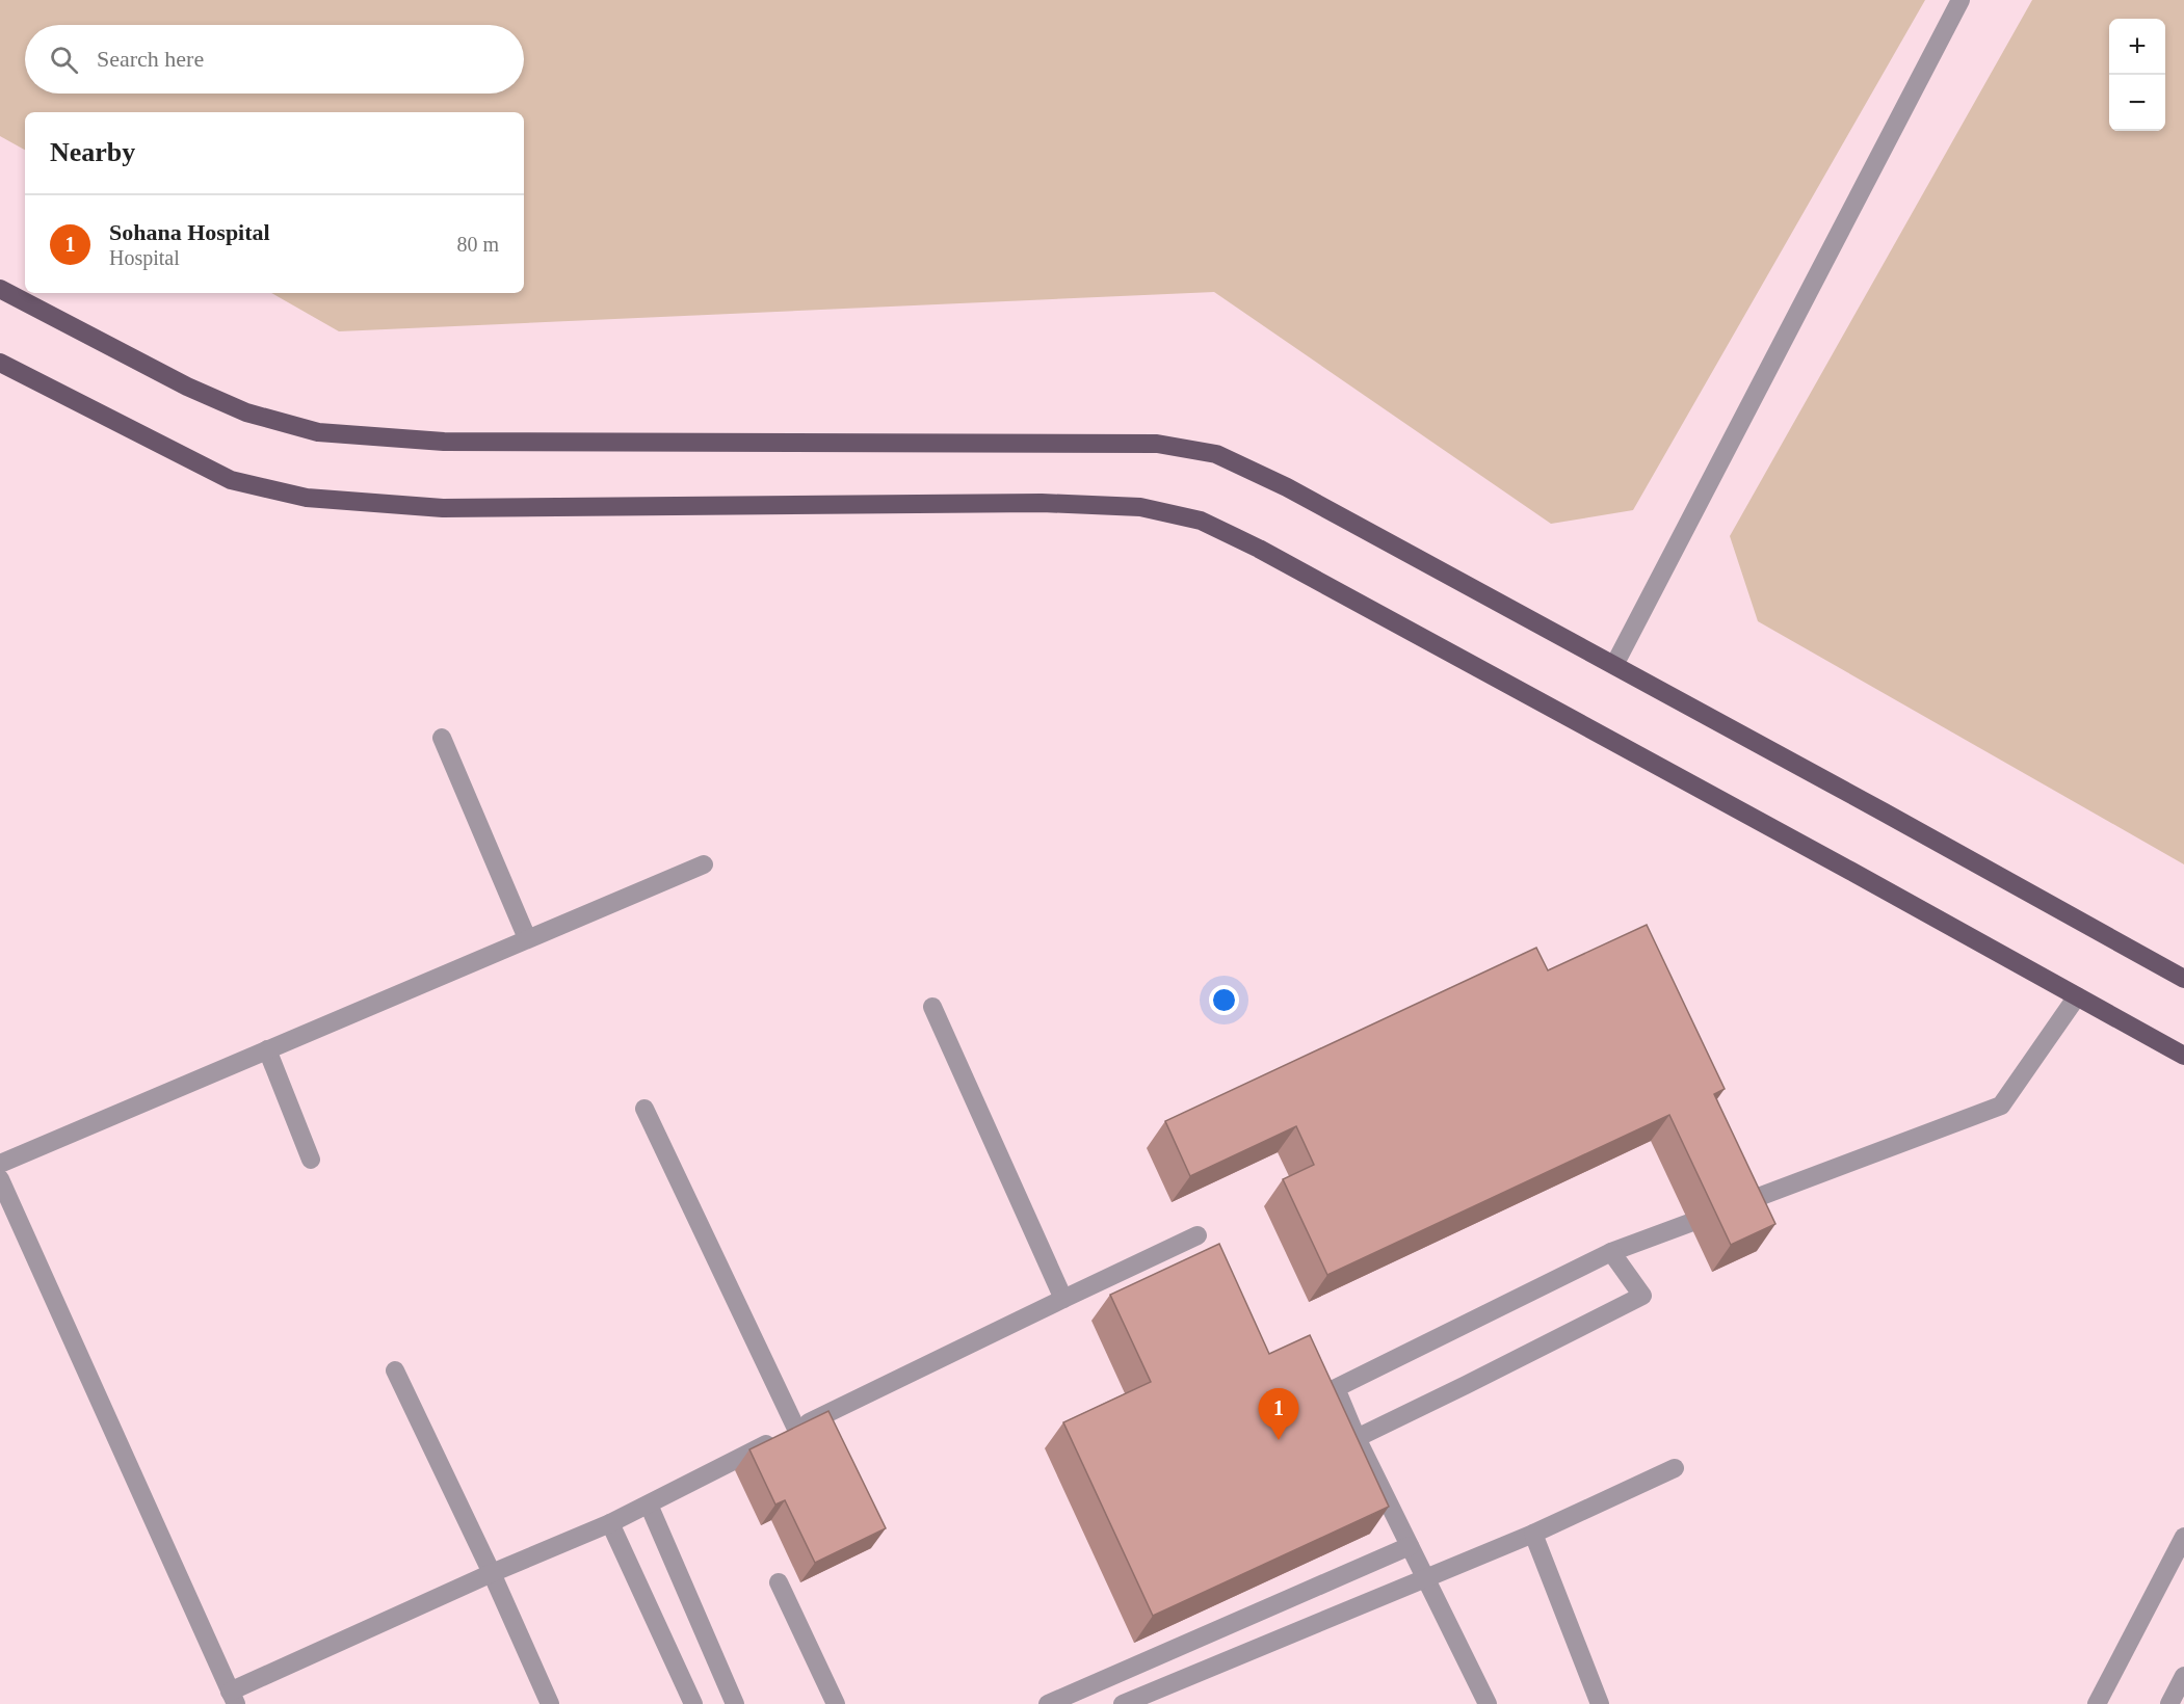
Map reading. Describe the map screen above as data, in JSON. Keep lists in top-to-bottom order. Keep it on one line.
{"page":{"map_buttons":["+","−"],"search":"Search here","heading":"Nearby","list":[{"mark":"1","name":"Sohana Hospital","note":"Hospital","value":"80 m"}],"pins":"1"}}
